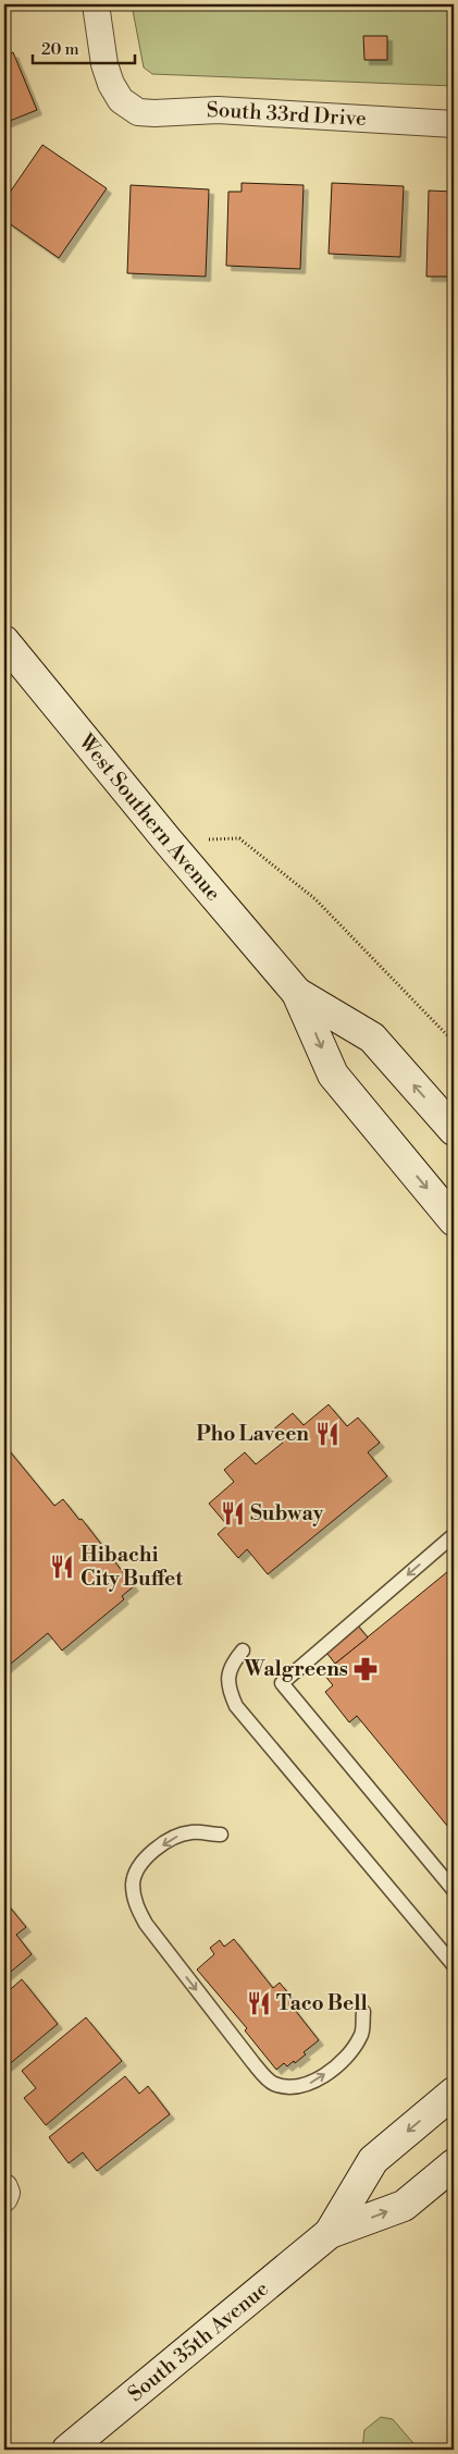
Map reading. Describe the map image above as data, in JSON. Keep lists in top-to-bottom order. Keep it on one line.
{"streets":{"main road":["West Southern Avenue","South 35th Avenue"],"street":["South 33rd Drive"]},"places":{"restaurant":["Pho Laveen","Subway","Hibachi City Buffet","Taco Bell"],"pharmacy":["Walgreens"]},"scale_bar":"20 m"}
